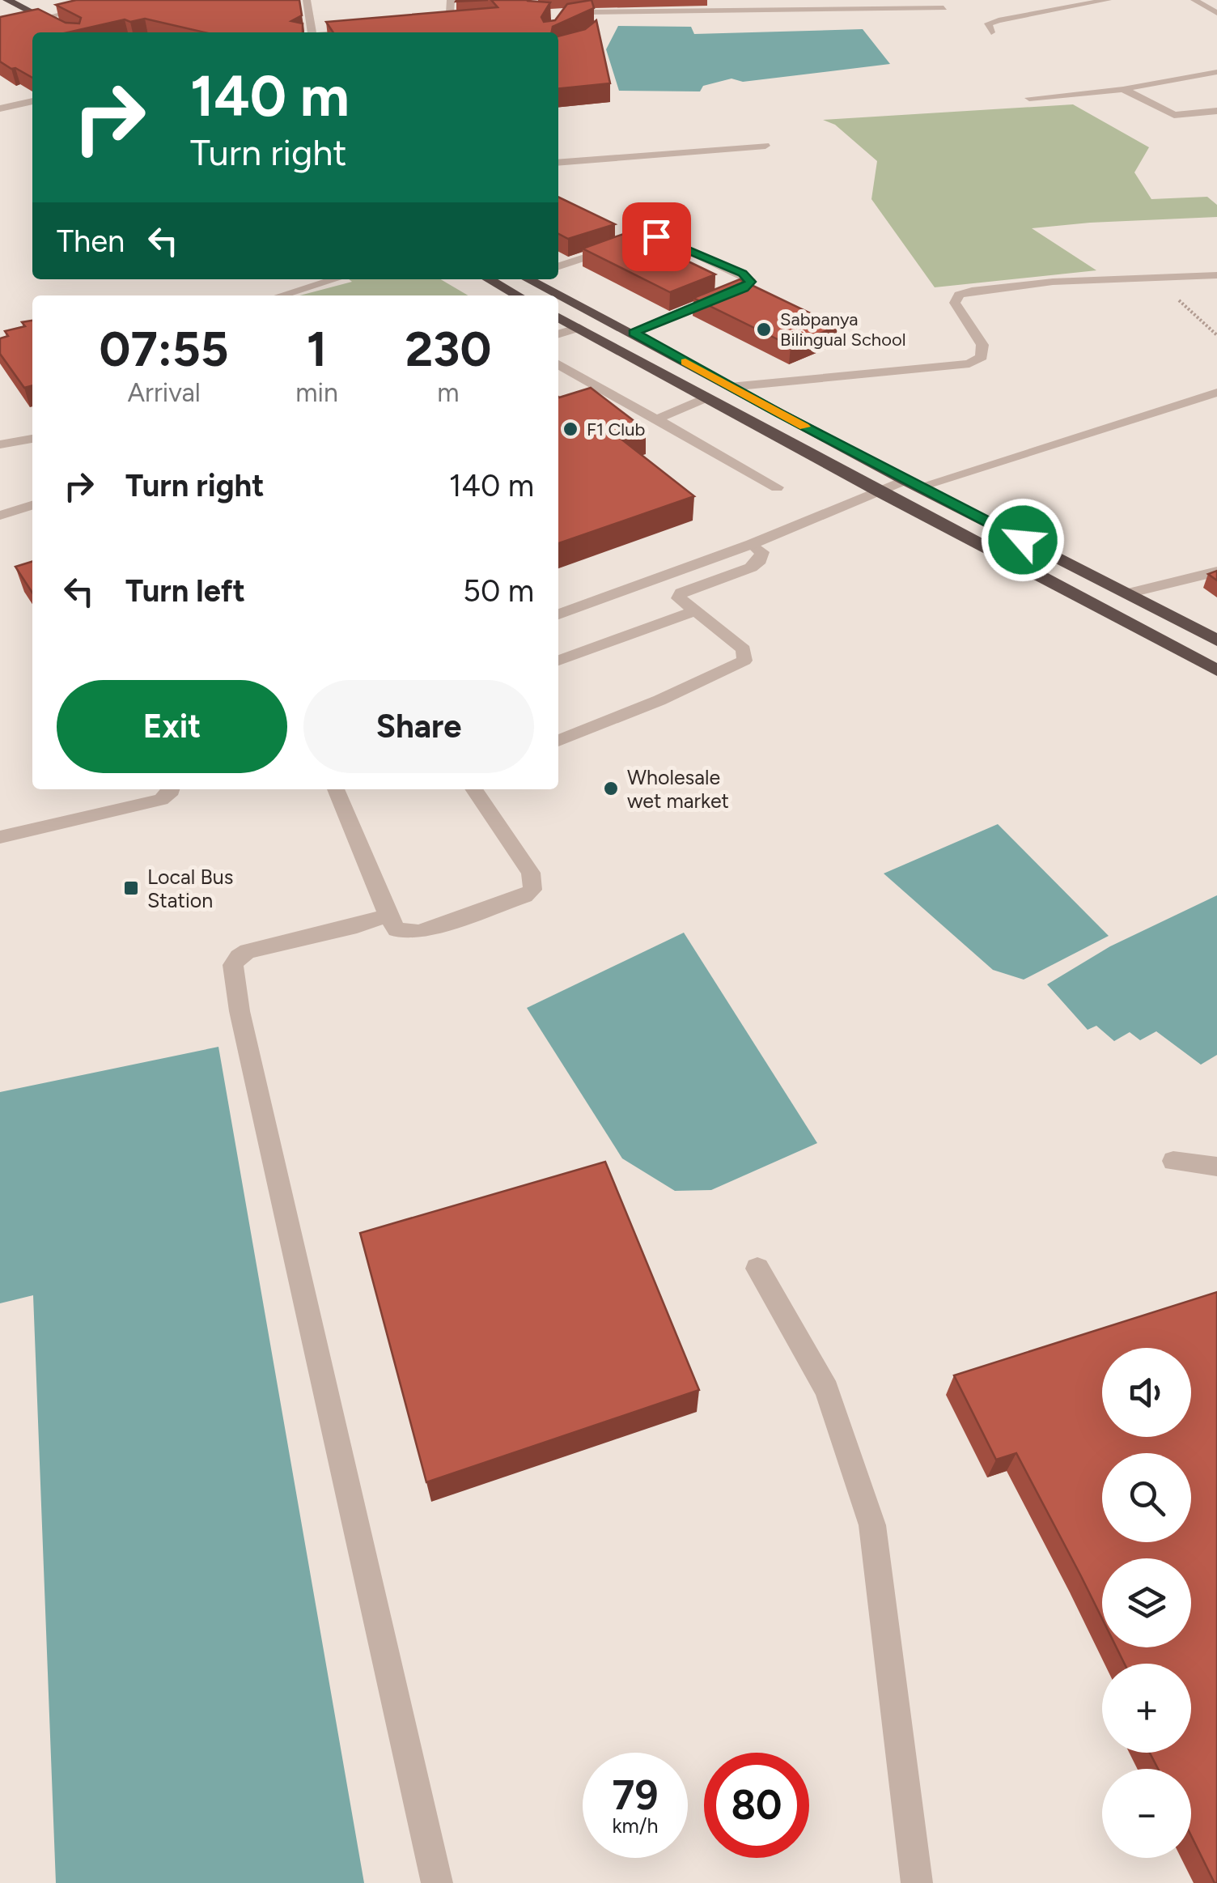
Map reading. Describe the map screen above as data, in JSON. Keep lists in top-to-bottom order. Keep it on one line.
{"places":{"other":["Sabpanya Bilingual School","F1 Club","Wholesale wet market"],"transit":["Local Bus Station"]},"page":{"turn":["140 m","Turn right"],"then":"Then","eta":["07:55","Arrival","1","min","230","m"],"list":[{"name":"Turn right","value":"140 m"},{"name":"Turn left","value":"50 m"}],"buttons":["Exit","Share"],"map_buttons":["+","−"],"speed":"79 km/h","limit":"80"}}
